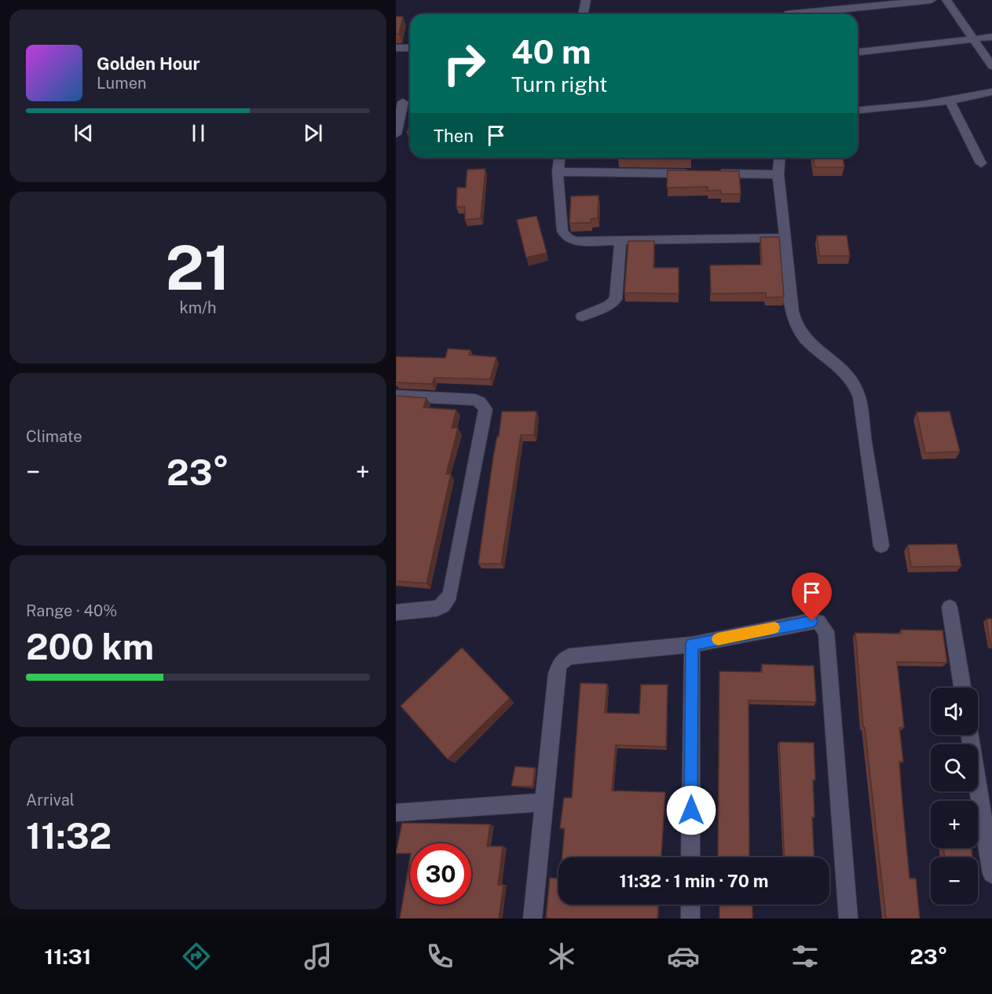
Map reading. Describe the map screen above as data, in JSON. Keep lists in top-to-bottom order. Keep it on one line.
{"page":{"turn":["40 m","Turn right"],"song":["Golden Hour","Lumen"],"then":"Then","tile":[["21","km/h"],"Climate",["Range · 40%","200 km"],["Arrival","11:32"]],"heat":["−","23°","+"],"map_buttons":["+","−"],"limit":"30","trip":"11:32 · 1 min · 70 m","tabs":["11:31","23°"]}}
